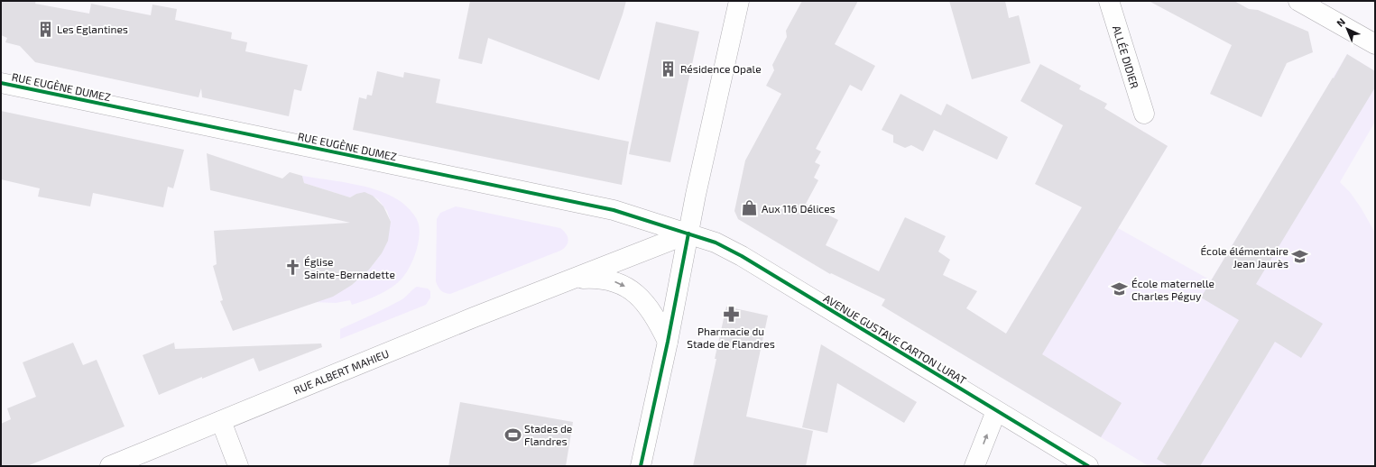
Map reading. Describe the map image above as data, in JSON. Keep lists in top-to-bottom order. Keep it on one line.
{"streets":{"street":["ALLÉE DIDIER","RUE EUGÈNE DUMEZ","AVENUE GUSTAVE CARTON LURAT","RUE ALBERT MAHIEU"]},"crossings":[["RUE EUGÈNE DUMEZ","AVENUE GUSTAVE CARTON LURAT"],["RUE EUGÈNE DUMEZ","RUE ALBERT MAHIEU"],["AVENUE GUSTAVE CARTON LURAT","RUE ALBERT MAHIEU"]],"places":{"building":["Les Eglantines","Résidence Opale"],"shop":["Aux 116 Délices"],"school or university":["École élémentaire Jean Jaurès","École maternelle Charles Péguy"],"church":["Église Sainte-Bernadette"],"pharmacy":["Pharmacie du Stade de Flandres"],"sports":["Stades de Flandres"]},"north":"top left"}
